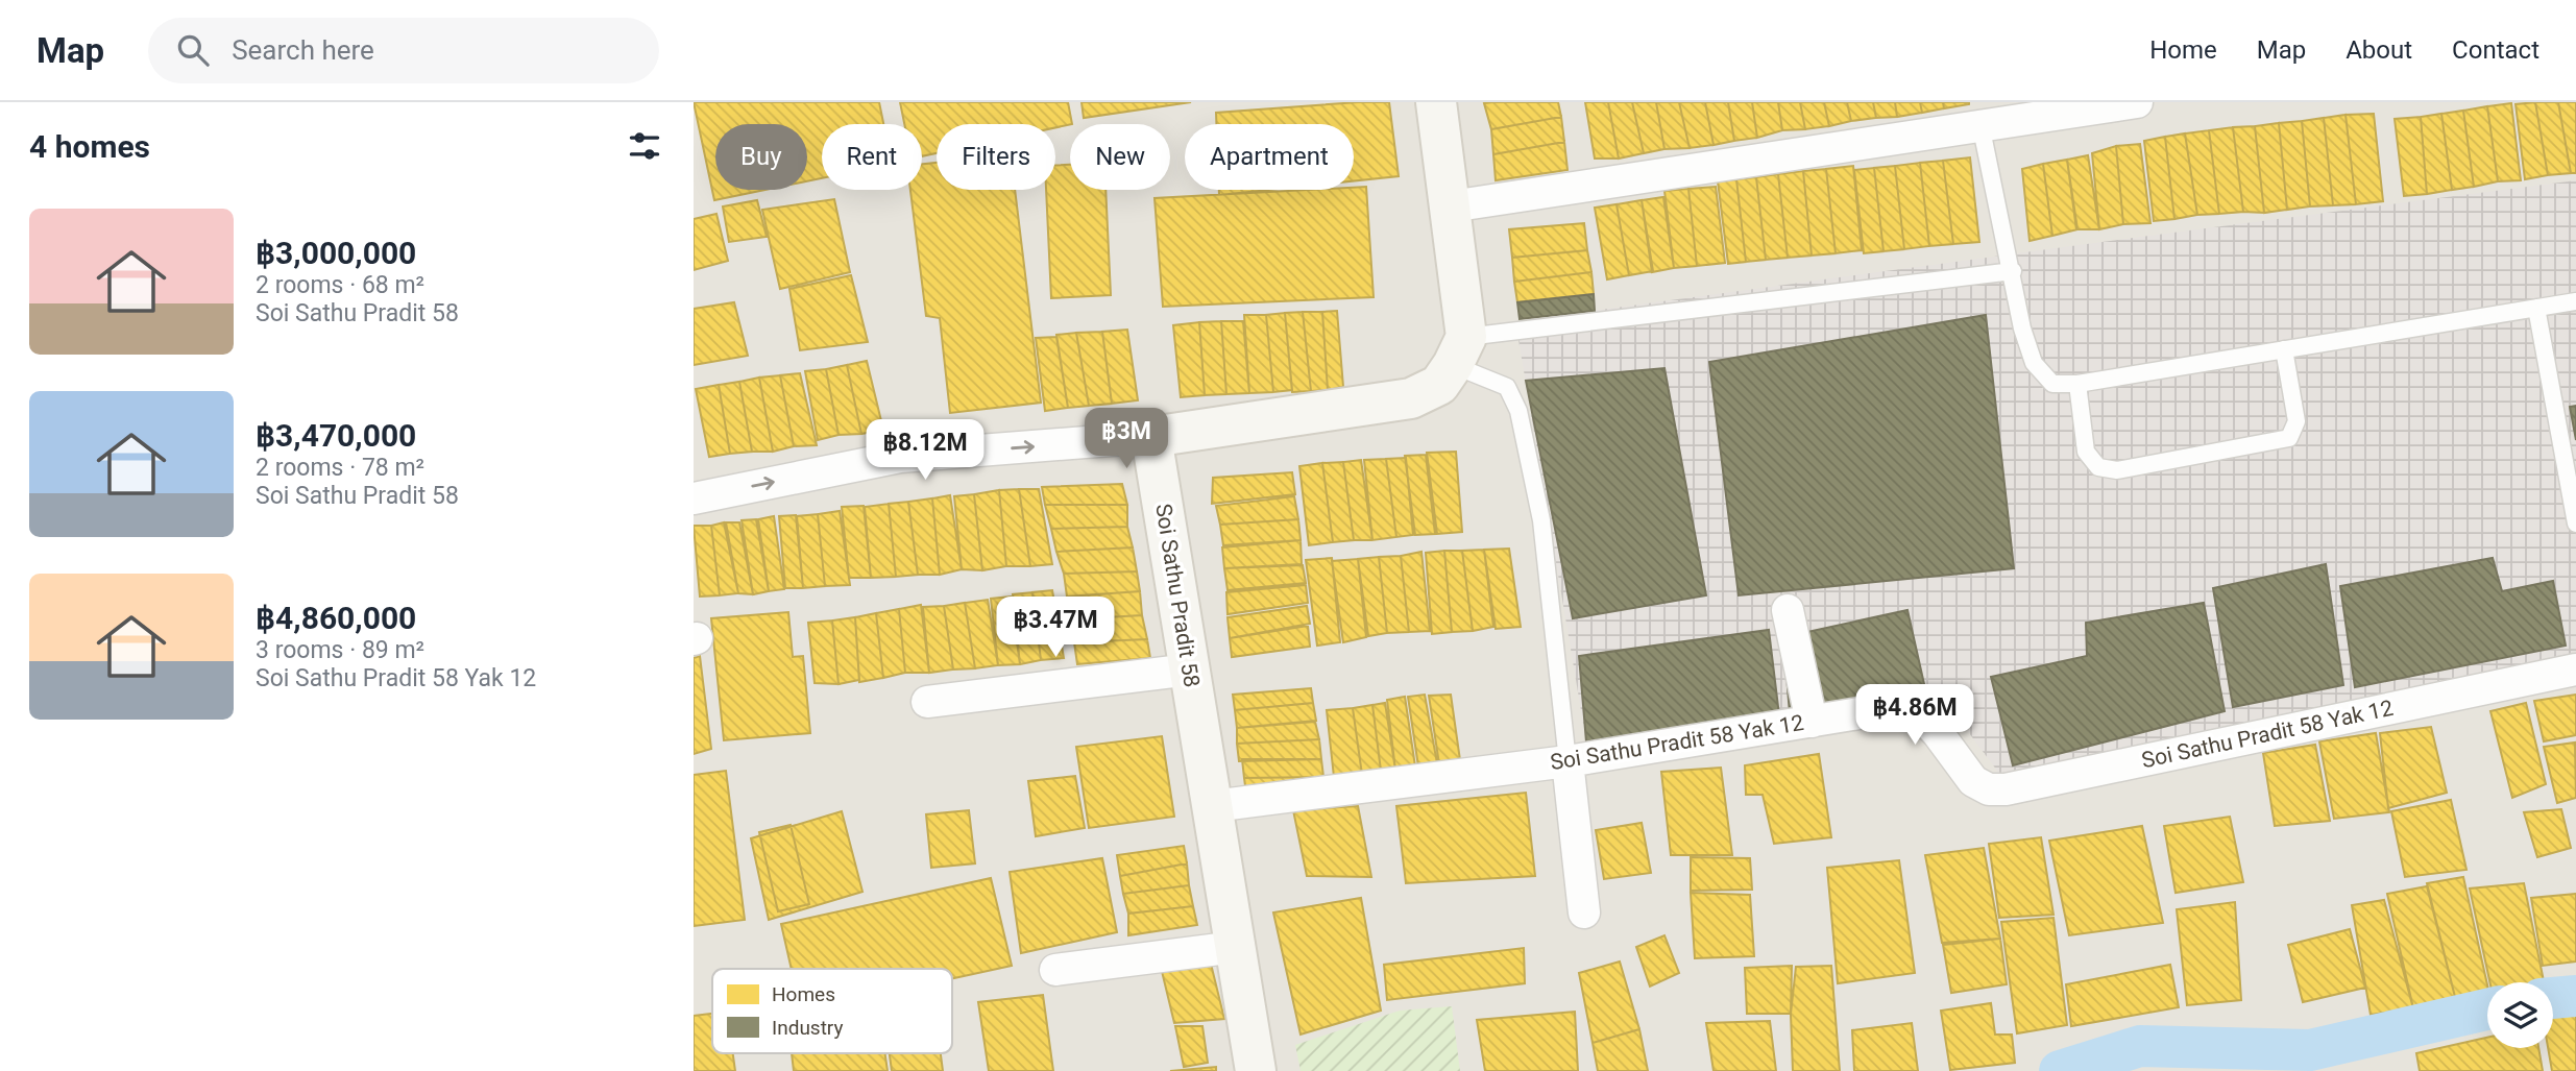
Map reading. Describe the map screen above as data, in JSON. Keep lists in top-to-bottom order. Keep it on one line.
{"streets":{"street":["Soi Sathu Pradit 58","Soi Sathu Pradit 58 Yak 12"]},"crossings":[["Soi Sathu Pradit 58","Soi Sathu Pradit 58 Yak 12"]],"legend":["Homes","Industry"],"page":{"header":"Map","search":"Search here","nav":["Home","Map","About","Contact"],"heading":"4 homes","chip":["Buy","Rent","Filters","New","Apartment"],"list":[{"name":"฿3,000,000","note":"2 rooms · 68 m² · Soi Sathu Pradit 58"},{"name":"฿3,470,000","note":"2 rooms · 78 m² · Soi Sathu Pradit 58"},{"name":"฿4,860,000","note":"3 rooms · 89 m² · Soi Sathu Pradit 58 Yak 12"}],"price":["฿3M","฿8.12M","฿3.47M","฿4.86M"]}}
